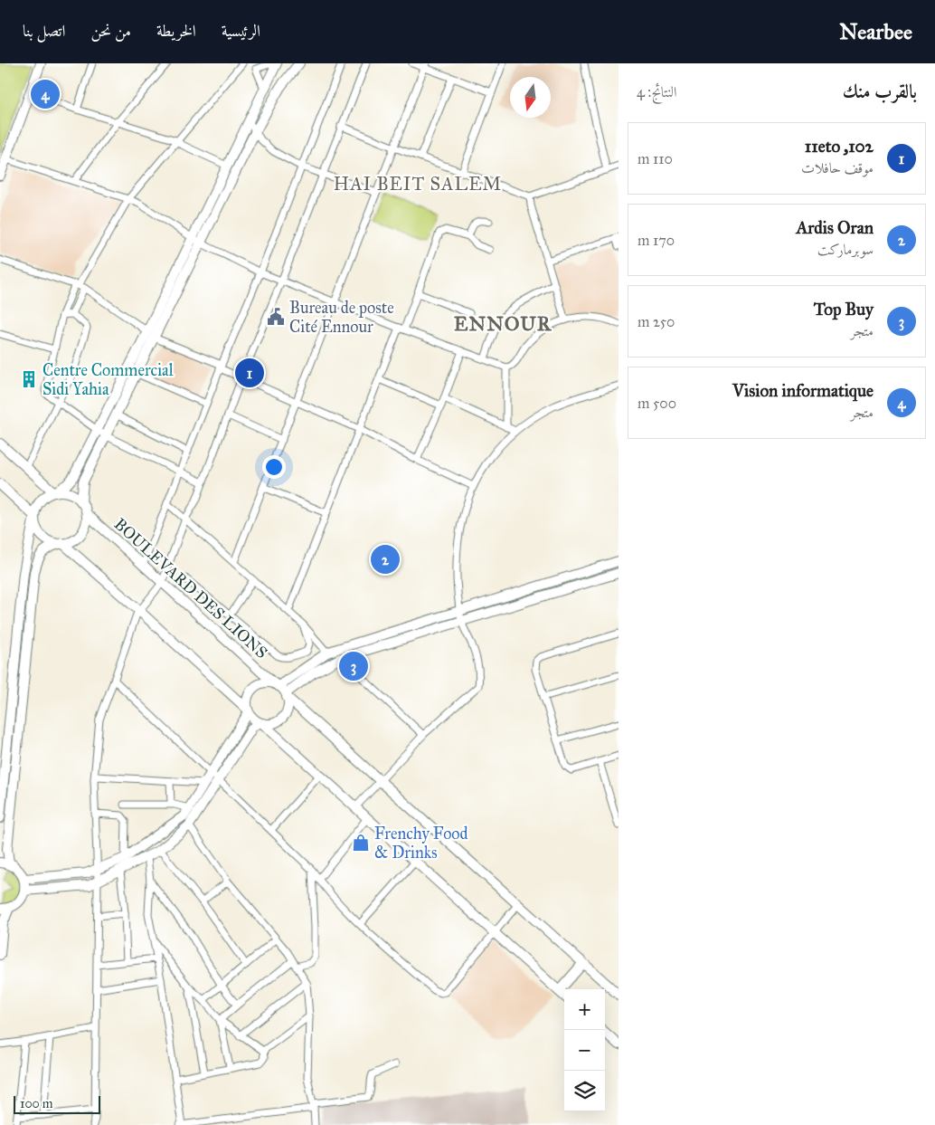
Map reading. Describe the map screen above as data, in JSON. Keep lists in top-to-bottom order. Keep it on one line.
{"streets":{"main road":["BOULEVARD DES LIONS"]},"districts":["HAI BEIT SALEM","ENNOUR"],"places":{"public building":["Bureau de poste Cité Ennour"],"building":["Centre Commercial Sidi Yahia"],"shop":["Frenchy Food & Drinks"]},"scale_bar":"100 m","north":"bottom","page":{"header":"Nearbee","nav":["الرئيسية","الخريطة","من نحن","اتصل بنا"],"heading":["بالقرب منك","النتائج: 4"],"pins":["4","1","2","3"],"list":[{"mark":"1","name":"102, 11eto","note":"موقف حافلات","value":"110 m"},{"mark":"2","name":"Ardis Oran","note":"سوبرماركت","value":"170 m"},{"mark":"3","name":"Top Buy","note":"متجر","value":"250 m"},{"mark":"4","name":"Vision informatique","note":"متجر","value":"500 m"}],"map_buttons":["+","−"],"scale":"100 m"}}
